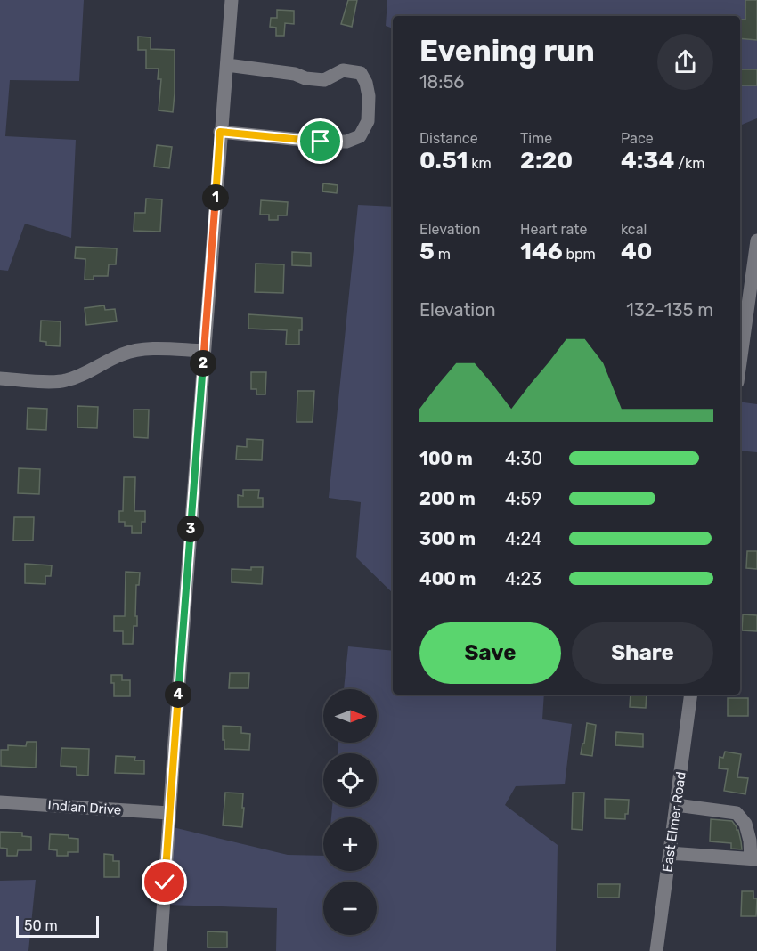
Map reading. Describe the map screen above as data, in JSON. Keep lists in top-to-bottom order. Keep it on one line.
{"streets":{"street":["Indian Drive","East Elmer Road"]},"scale_bar":"50 m","north":"right","page":{"heading":["Evening run","18:56"],"stats":[["Distance","0.51 km"],["Time","2:20"],["Pace","4:34 /km"],["Elevation","5 m"],["Heart rate","146 bpm"],["kcal","40"]],"pins":["1","2","3","4"],"chart":["Elevation","132–135 m"],"list":[{"name":"100 m","note":"4:30"},{"name":"200 m","note":"4:59"},{"name":"300 m","note":"4:24"},{"name":"400 m","note":"4:23"}],"buttons":["Save","Share"],"map_buttons":["+","−"],"scale":"50 m"}}
